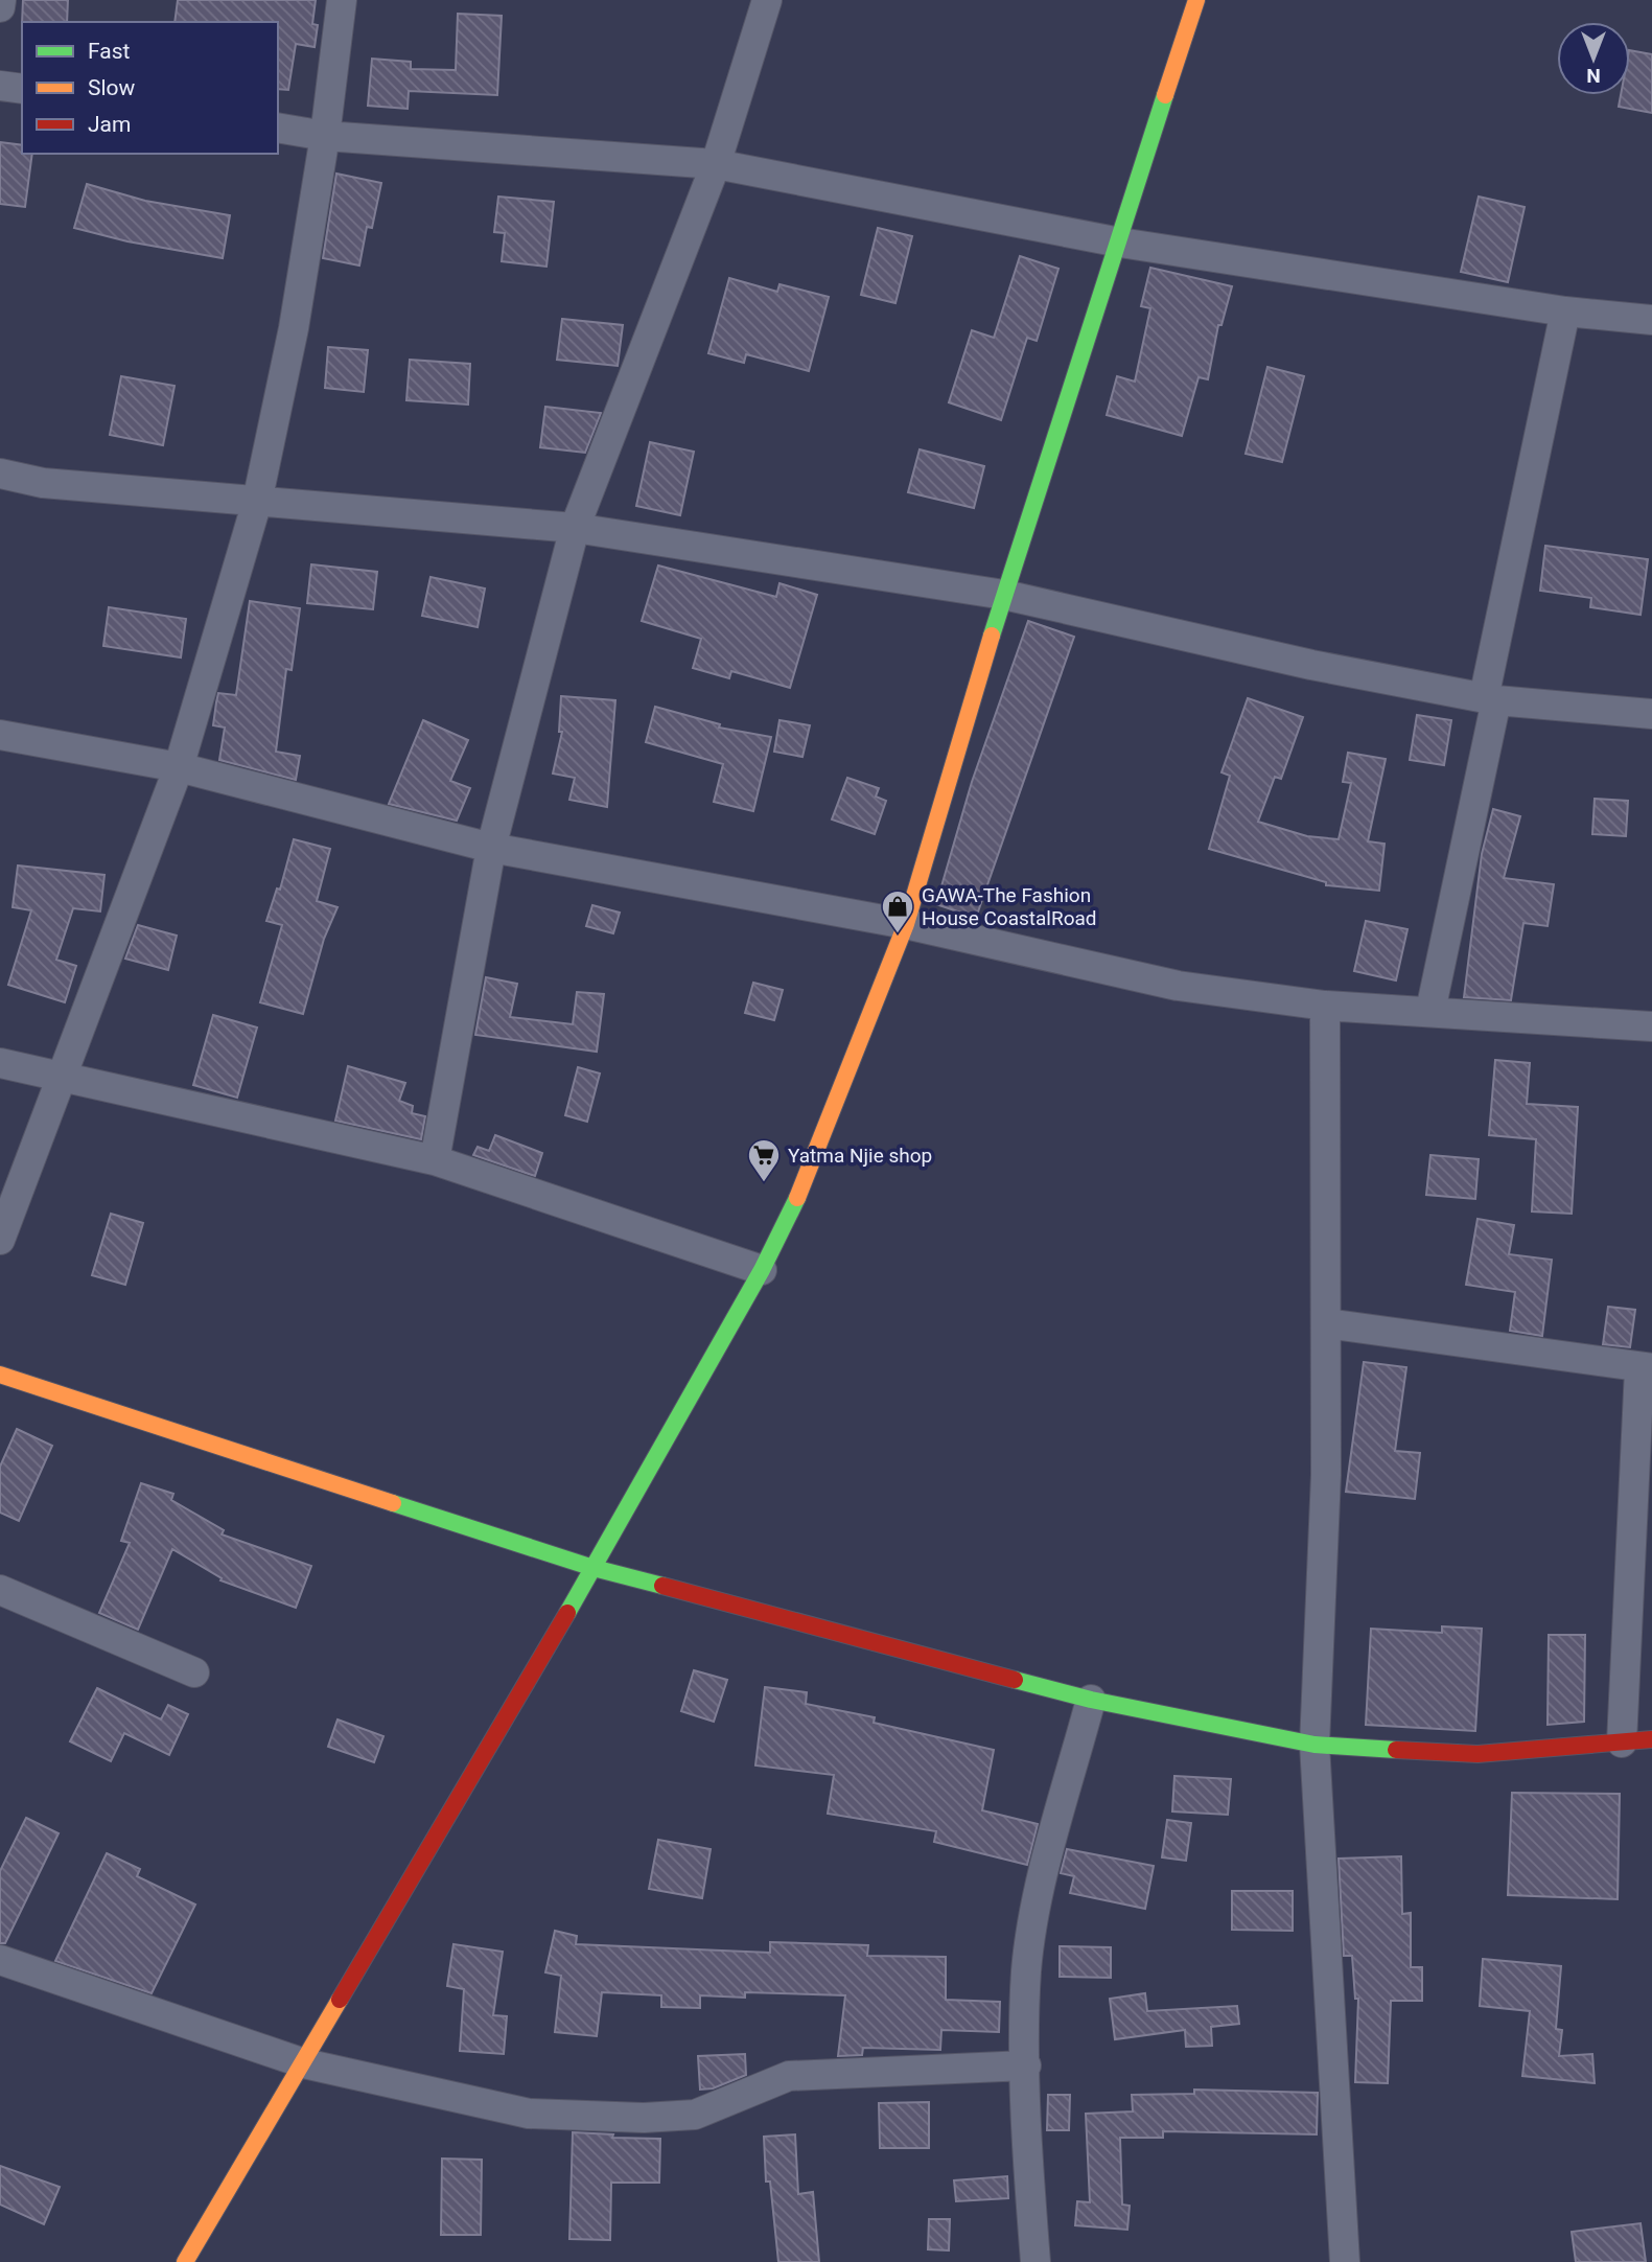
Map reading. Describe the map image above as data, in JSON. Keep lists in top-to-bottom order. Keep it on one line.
{"places":{"shop":["GAWA-The Fashion House CoastalRoad"],"supermarket":["Yatma Njie shop"]},"legend":["Fast","Slow","Jam"],"north":"bottom"}
